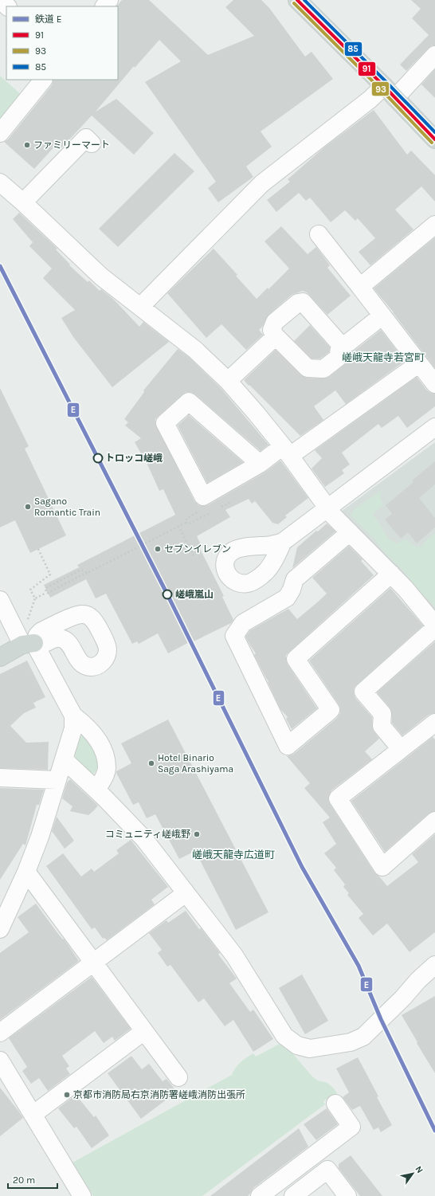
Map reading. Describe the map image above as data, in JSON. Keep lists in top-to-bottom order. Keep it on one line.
{"districts":["嵯峨天龍寺若宮町","嵯峨天龍寺広道町"],"places":["ファミリーマート","トロッコ嵯峨","Sagano Romantic Train","セブンイレブン","嵯峨嵐山","Hotel Binario Saga Arashiyama","コミュニティ嵯峨野","京都市消防局右京消防署嵯峨消防出張所"],"lines":["transit line 91","transit line 85","transit line 93","rail line E"],"legend":["鉄道 E","91","93","85"],"scale_bar":"20 m","north":"top right"}
